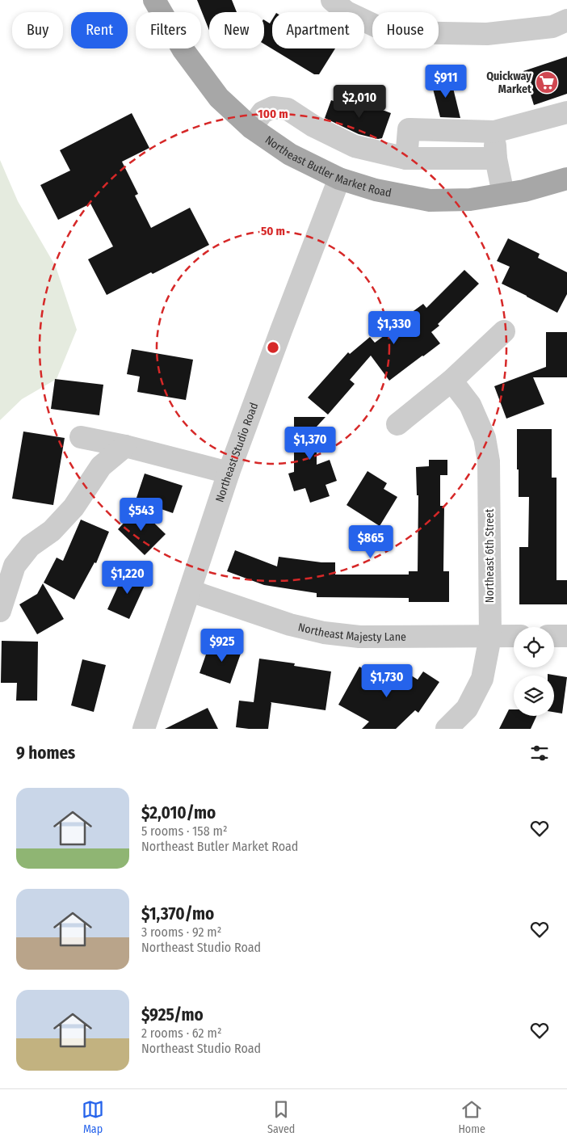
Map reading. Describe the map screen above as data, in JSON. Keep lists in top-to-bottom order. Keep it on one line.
{"streets":{"main road":["Northeast Butler Market Road"],"street":["Northeast Studio Road","Northeast 6th Street","Northeast Majesty Lane"]},"crossings":[["Northeast Butler Market Road","Northeast Studio Road"],["Northeast Studio Road","Northeast Majesty Lane"],["Northeast 6th Street","Northeast Majesty Lane"]],"places":{"supermarket":["Quickway Market"]},"page":{"chip":["Buy","Rent","Filters","New","Apartment","House"],"price":["$911","$2,010","$1,330","$1,370","$543","$865","$1,220","$925","$1,730"],"heading":"9 homes","list":[{"name":"$2,010/mo","note":"5 rooms · 158 m² · Northeast Butler Market Road"},{"name":"$1,370/mo","note":"3 rooms · 92 m² · Northeast Studio Road"},{"name":"$925/mo","note":"2 rooms · 62 m² · Northeast Studio Road"}],"tabs":["Map","Saved","Home"]},"rings":["100 m","50 m"]}
